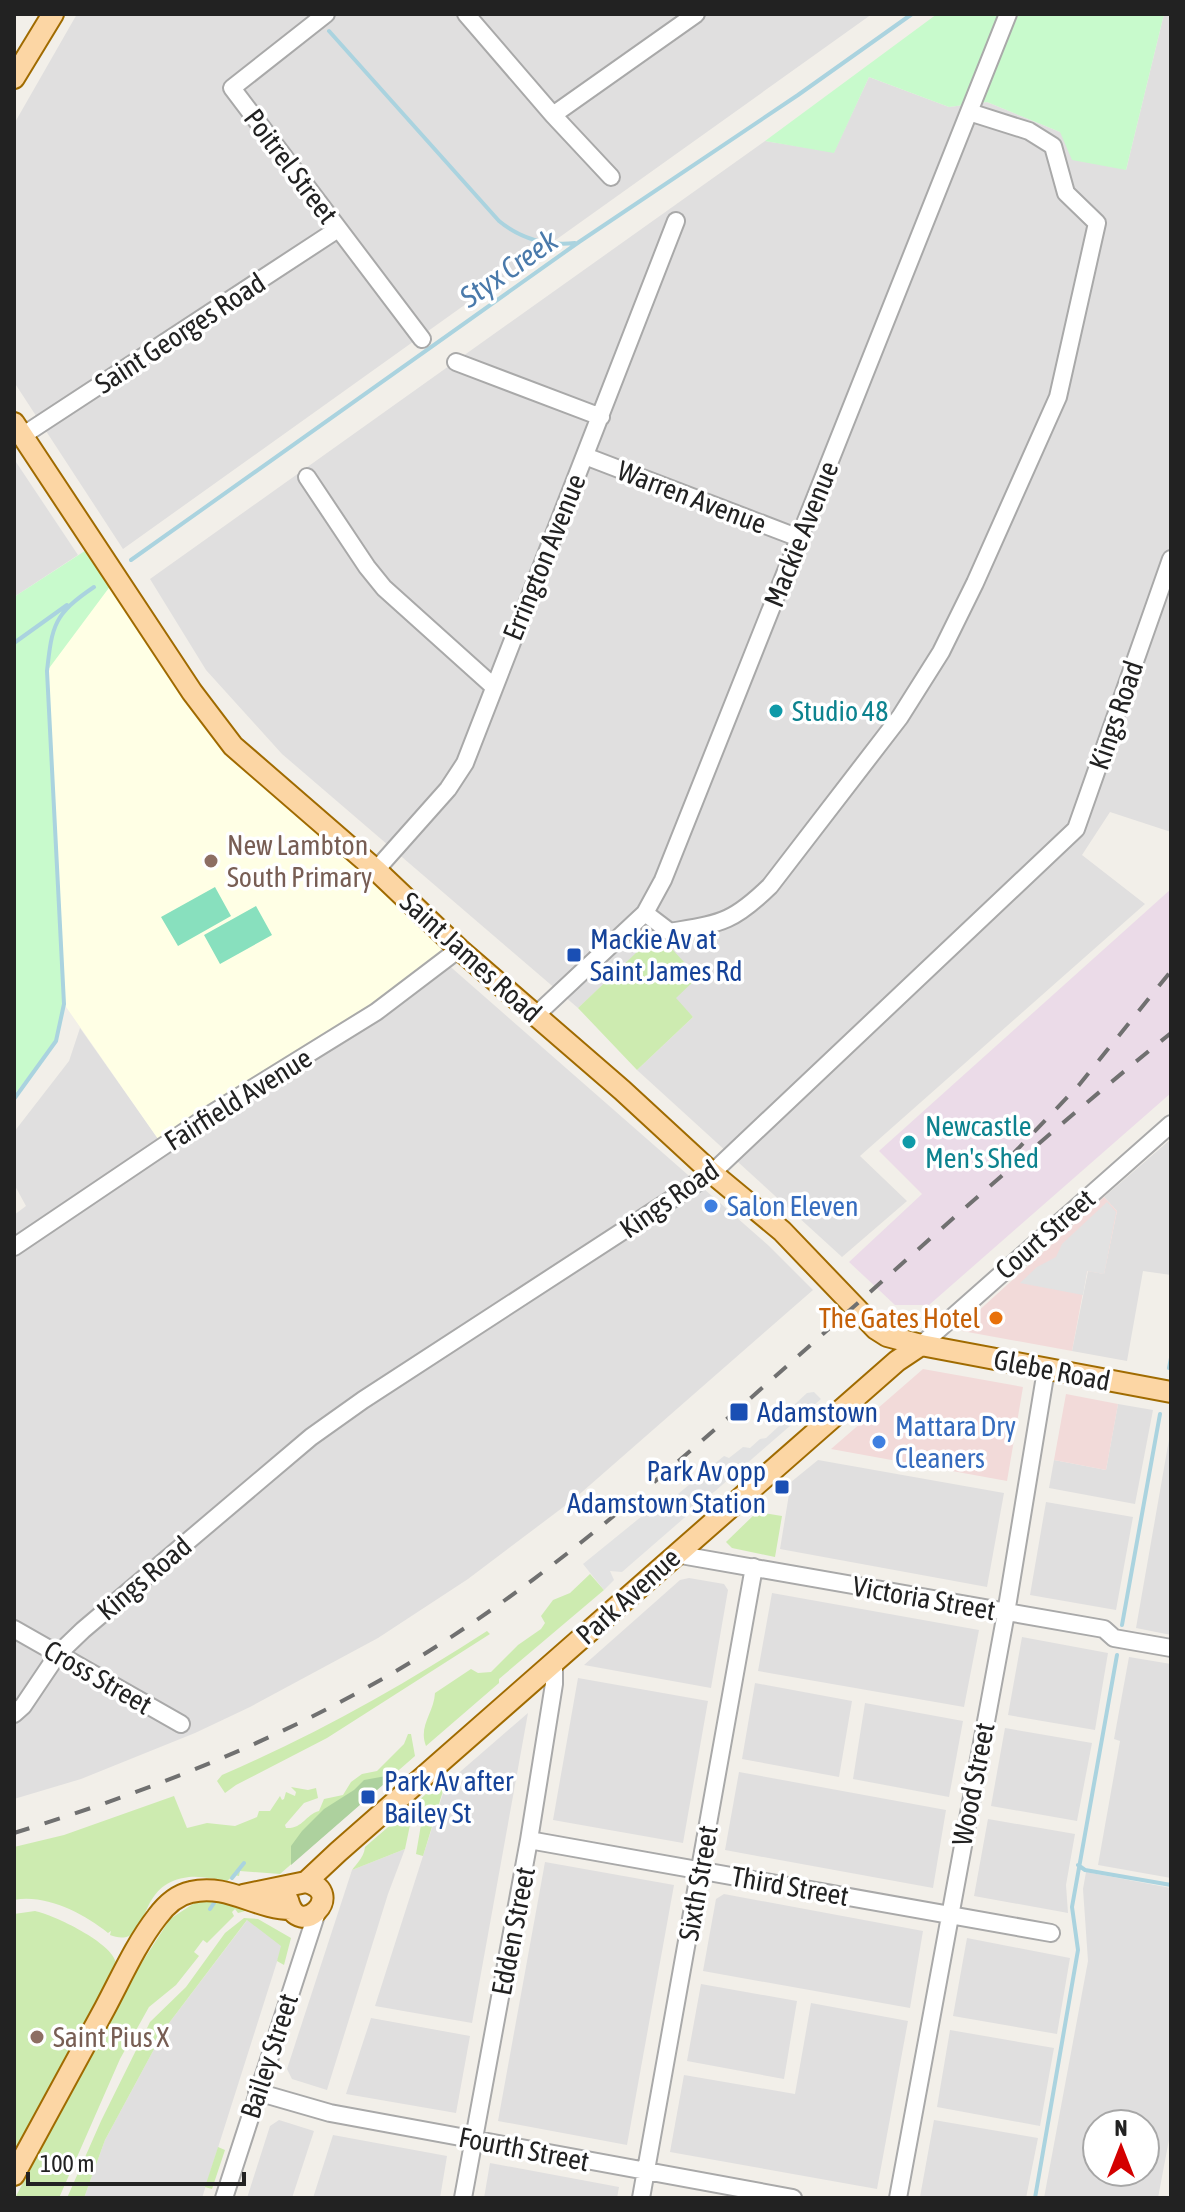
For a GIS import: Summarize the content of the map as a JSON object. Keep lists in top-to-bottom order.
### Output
{
  "streets": {
    "main road": ["Saint James Road", "Glebe Road", "Park Avenue"],
    "street": [
      "Poitrel Street",
      "Saint Georges Road",
      "Warren Avenue",
      "Mackie Avenue",
      "Errington Avenue",
      "Kings Road",
      "Fairfield Avenue",
      "Court Street",
      "Victoria Street",
      "Cross Street",
      "Wood Street",
      "Sixth Street",
      "Third Street",
      "Edden Street",
      "Bailey Street",
      "Fourth Street"
    ]
  },
  "crossings": [
    ["Poitrel Street", "Saint Georges Road"],
    ["Saint Georges Road", "Saint James Road"],
    ["Warren Avenue", "Mackie Avenue"],
    ["Warren Avenue", "Errington Avenue"],
    ["Mackie Avenue", "Saint James Road"],
    ["Errington Avenue", "Saint James Road"],
    ["Kings Road", "Saint James Road"],
    ["Kings Road", "Cross Street"],
    ["Saint James Road", "Fairfield Avenue"],
    ["Saint James Road", "Glebe Road"],
    ["Court Street", "Glebe Road"],
    ["Court Street", "Park Avenue"],
    ["Glebe Road", "Park Avenue"],
    ["Glebe Road", "Wood Street"],
    ["Park Avenue", "Victoria Street"],
    ["Park Avenue", "Edden Street"],
    ["Park Avenue", "Bailey Street"],
    ["Victoria Street", "Wood Street"],
    ["Victoria Street", "Sixth Street"],
    ["Wood Street", "Third Street"],
    ["Sixth Street", "Third Street"],
    ["Sixth Street", "Fourth Street"],
    ["Third Street", "Edden Street"],
    ["Edden Street", "Fourth Street"],
    ["Bailey Street", "Fourth Street"]
  ],
  "water": ["Styx Creek"],
  "places": {
    "other": [
      "Studio 48",
      "New Lambton South Primary",
      "Newcastle Men's Shed",
      "Salon Eleven",
      "The Gates Hotel",
      "Mattara Dry Cleaners",
      "Saint Pius X"
    ],
    "transit": [
      "Mackie Av at Saint James Rd",
      "Adamstown",
      "Park Av opp Adamstown Station",
      "Park Av after Bailey St"
    ]
  },
  "scale_bar": "100 m",
  "north": "top"
}
